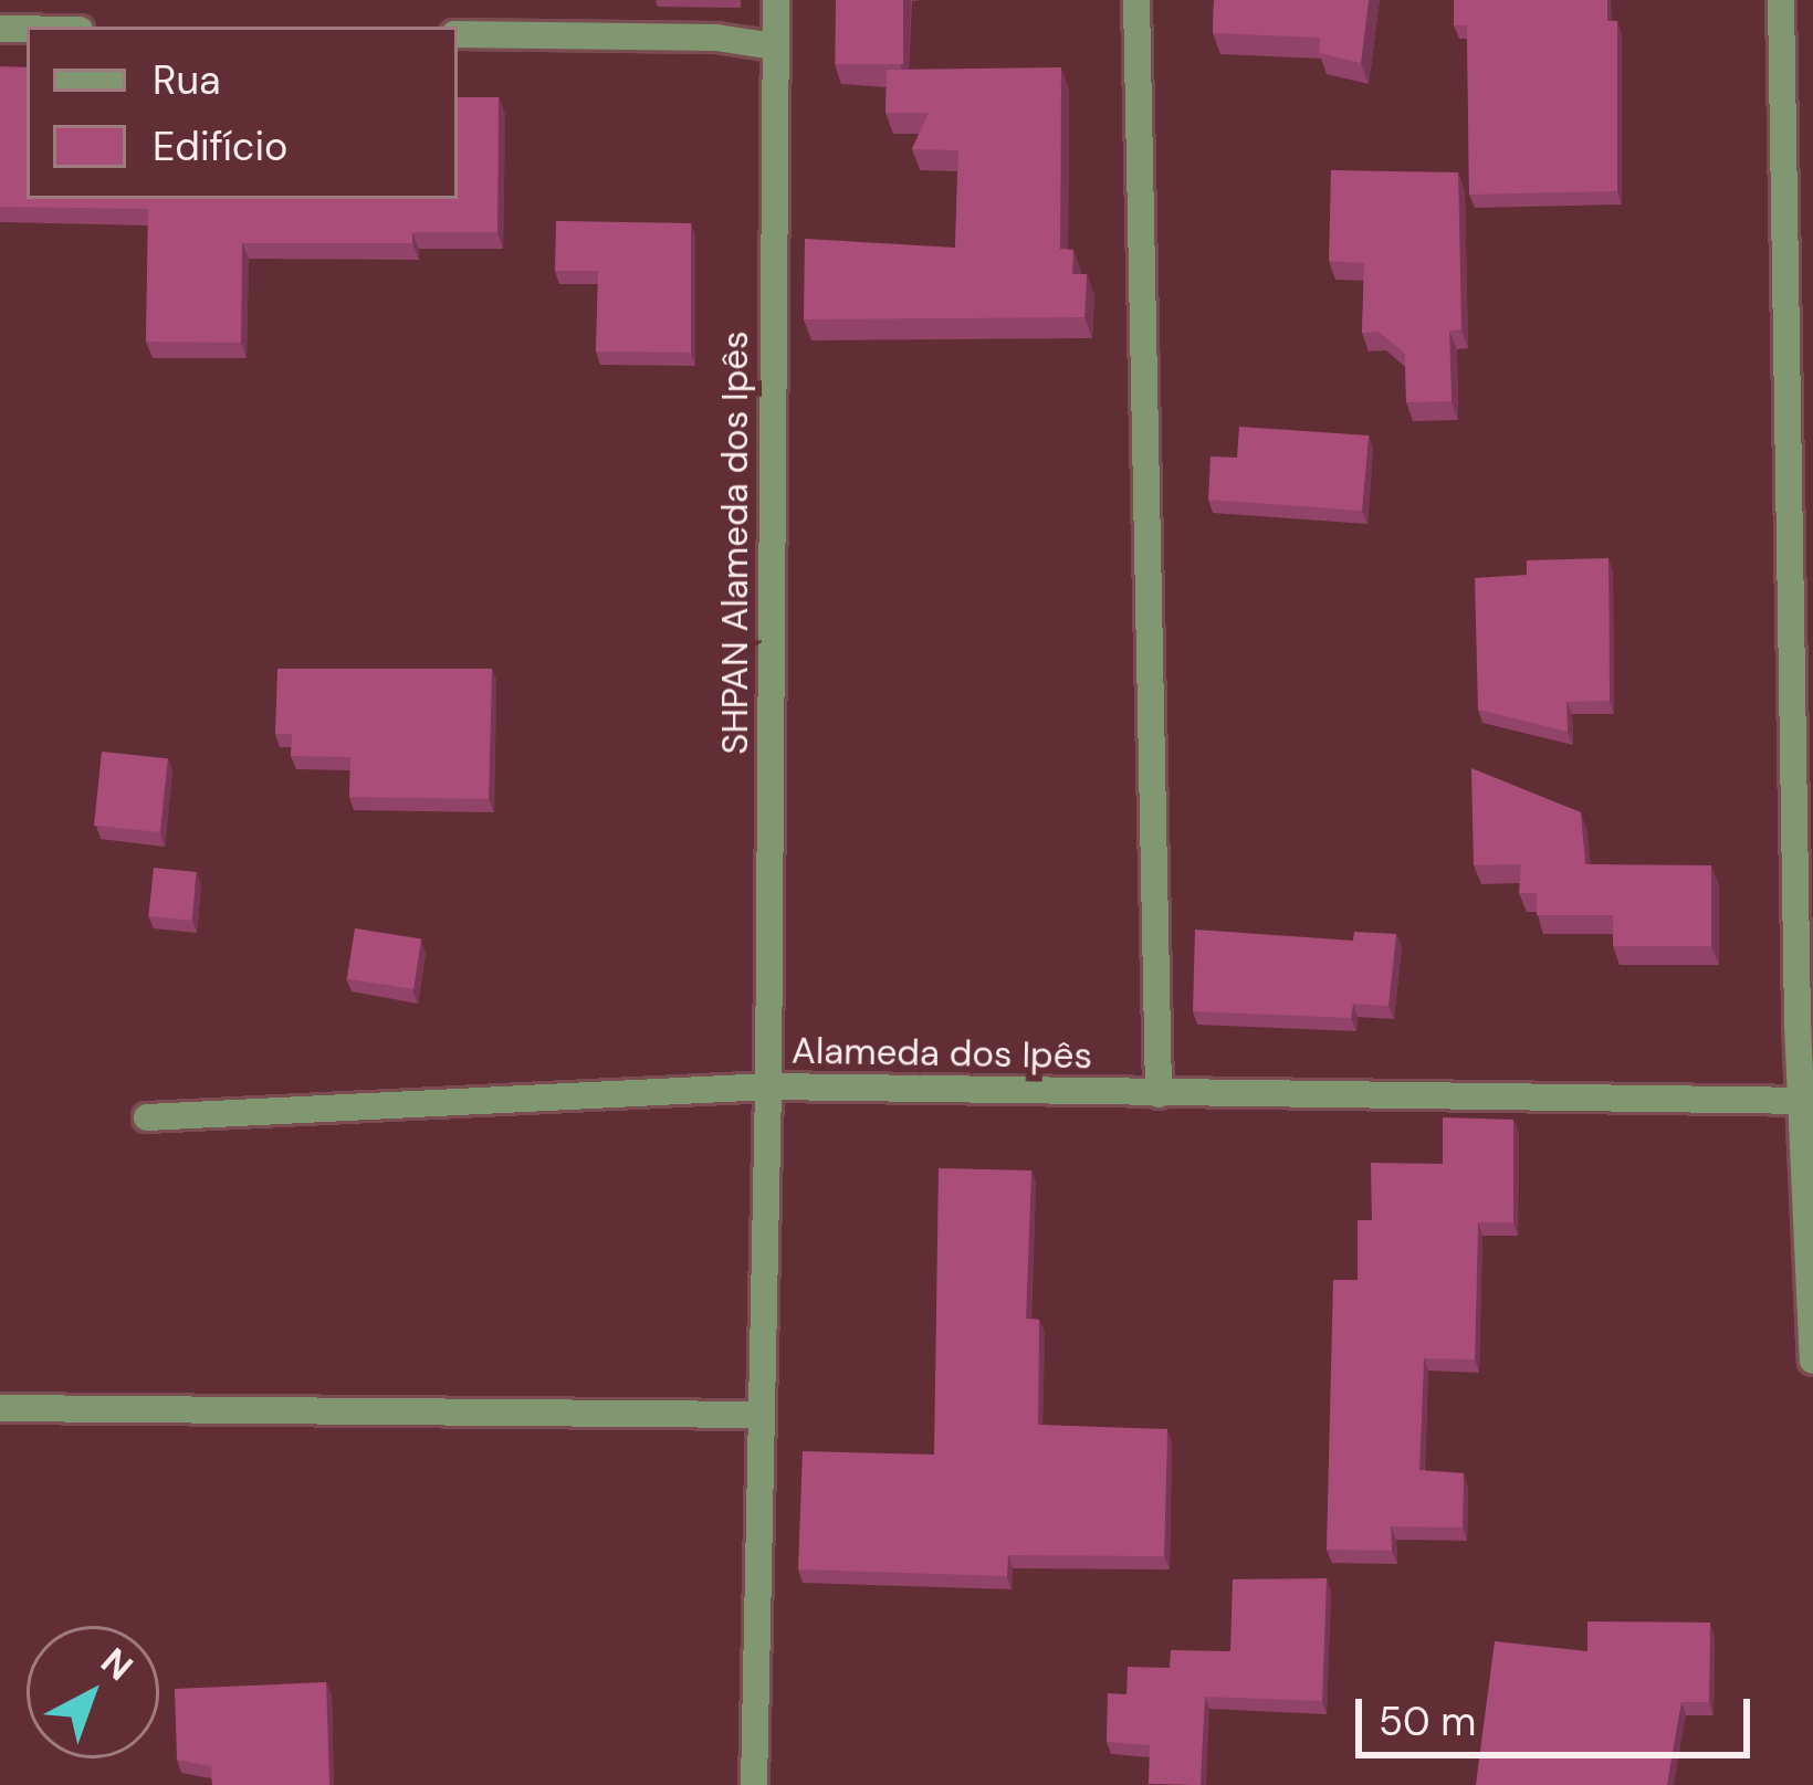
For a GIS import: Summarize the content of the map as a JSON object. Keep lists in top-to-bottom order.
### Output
{
  "streets": {
    "street": ["SHPAN Alameda dos Ipês", "Alameda dos Ipês"]
  },
  "crossings": [
    ["SHPAN Alameda dos Ipês", "Alameda dos Ipês"]
  ],
  "legend": ["Rua", "Edifício"],
  "scale_bar": "50 m",
  "north": "top right"
}
